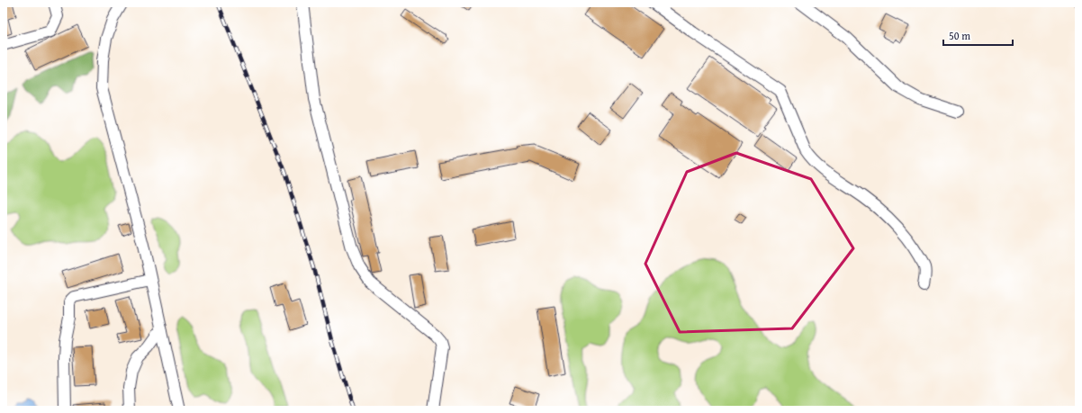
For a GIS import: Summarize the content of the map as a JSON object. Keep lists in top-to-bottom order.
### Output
{
  "scale_bar": "50 m"
}
